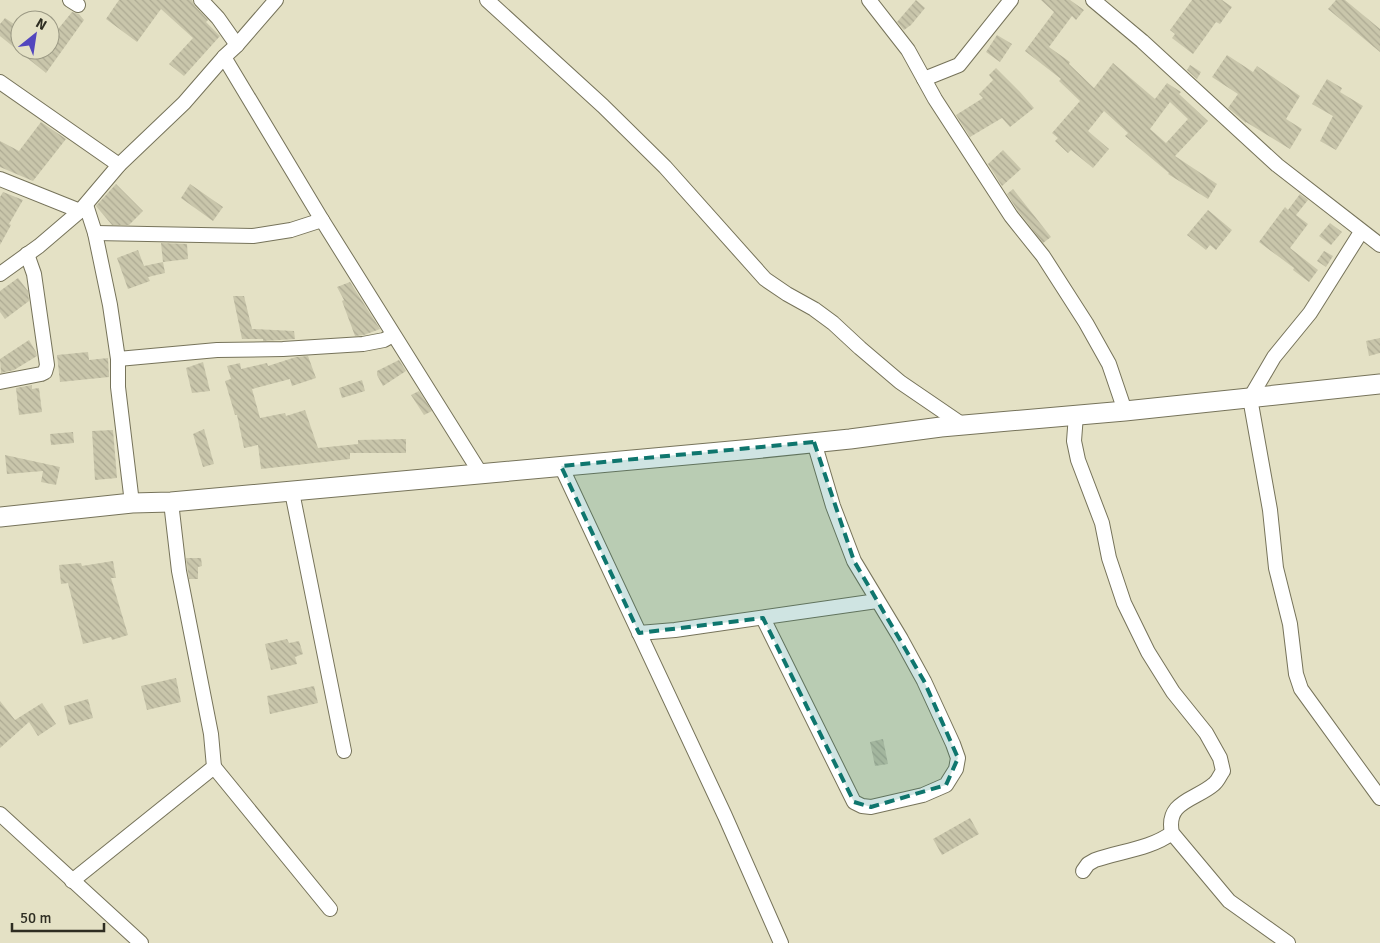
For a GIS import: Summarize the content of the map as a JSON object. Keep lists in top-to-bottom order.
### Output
{
  "scale_bar": "50 m",
  "north": "top right"
}
